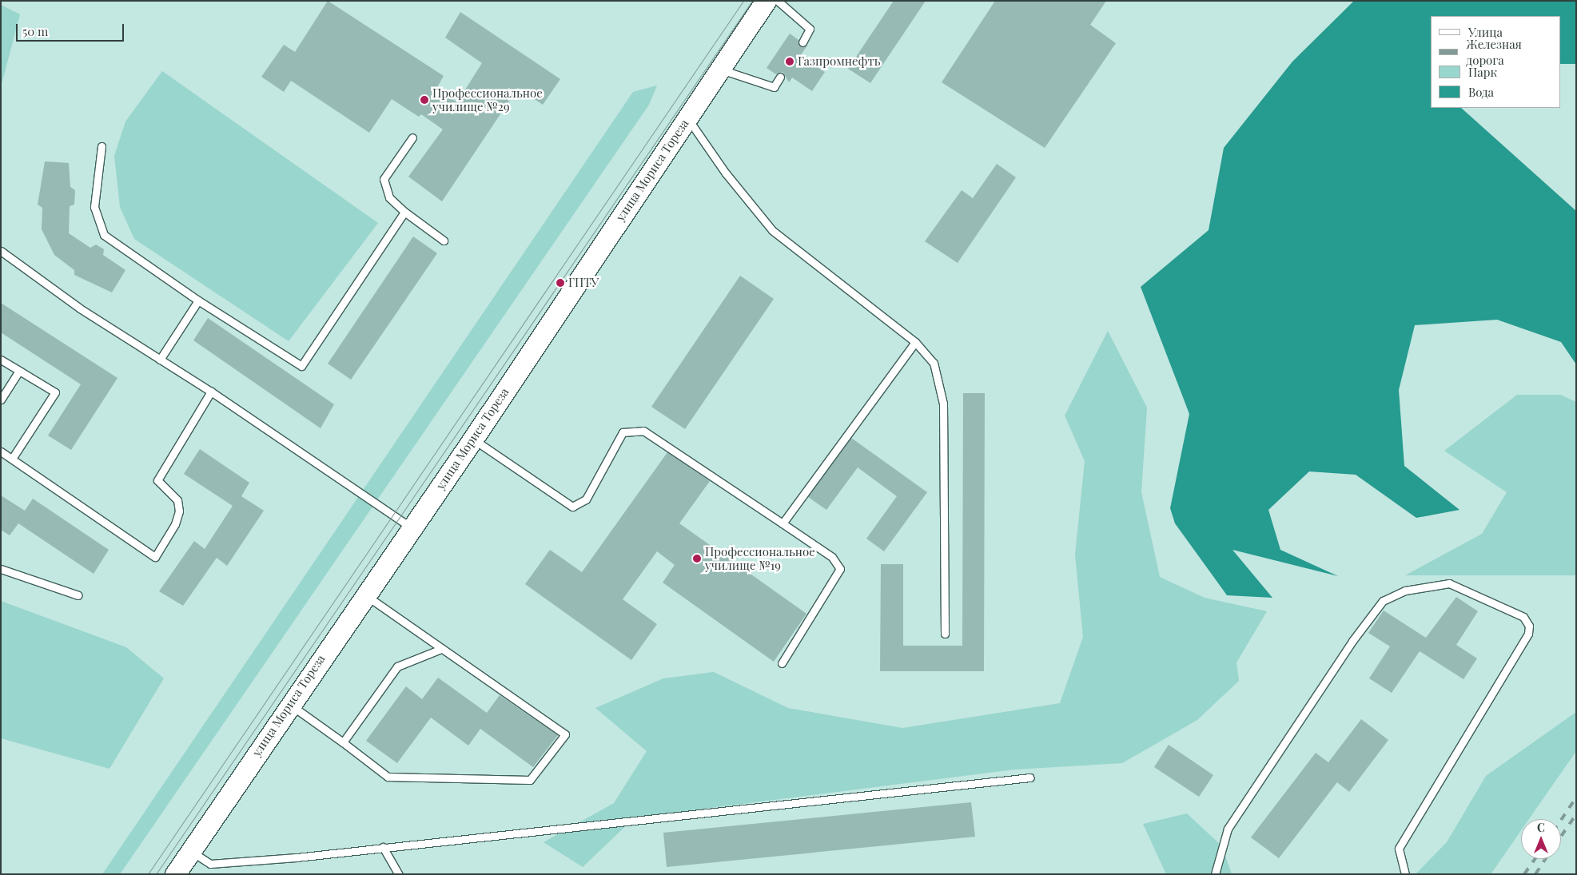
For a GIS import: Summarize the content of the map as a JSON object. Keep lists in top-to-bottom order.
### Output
{
  "streets": {
    "street": ["улица Мориса Тореза"]
  },
  "places": [
    "Газпромнефть",
    "Профессиональное училище №29",
    "ГПТУ",
    "Профессиональное училище №19"
  ],
  "legend": [
    "Улица",
    "Железная дорога",
    "Парк",
    "Вода"
  ],
  "scale_bar": "50 m",
  "north": "top"
}
